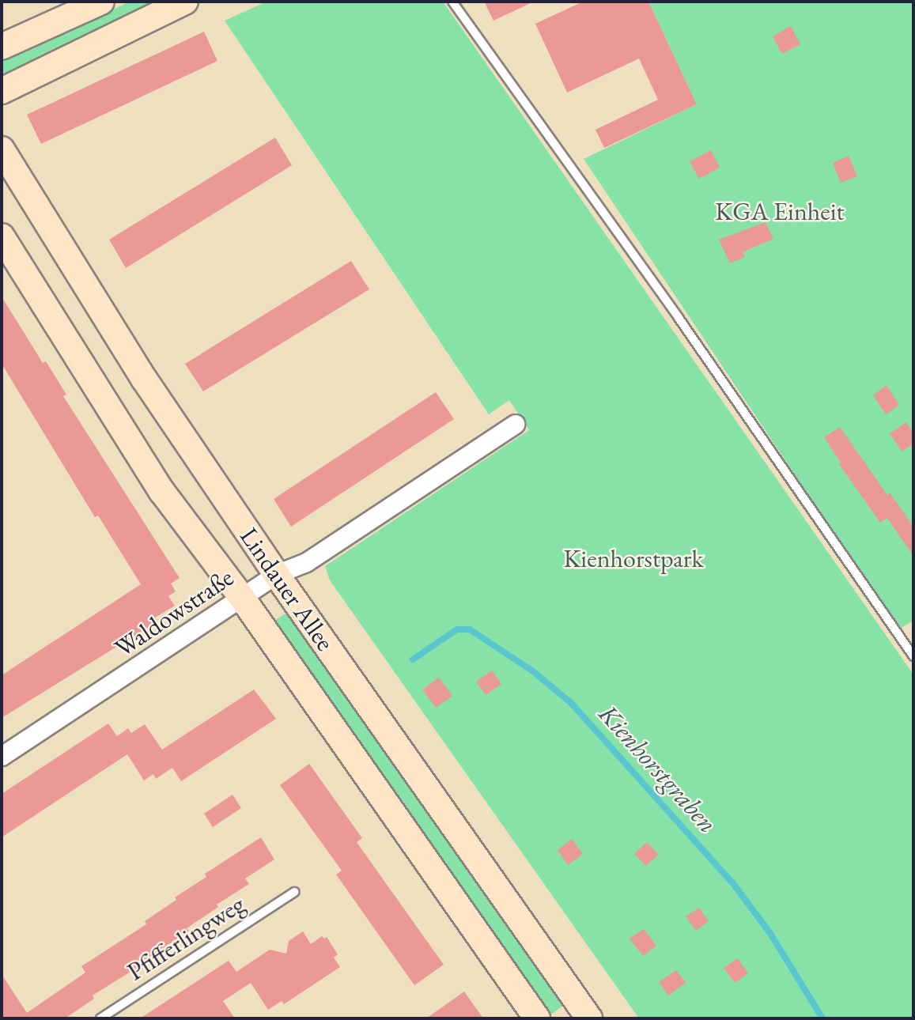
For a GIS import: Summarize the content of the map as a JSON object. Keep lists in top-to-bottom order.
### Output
{
  "streets": {
    "main road": ["Lindauer Allee"],
    "street": ["Waldowstraße"],
    "lane": ["Pfifferlingweg"]
  },
  "crossings": [
    ["Lindauer Allee", "Waldowstraße"]
  ],
  "water": ["Kienhorstgraben"],
  "parks": ["KGA Einheit", "Kienhorstpark"]
}
